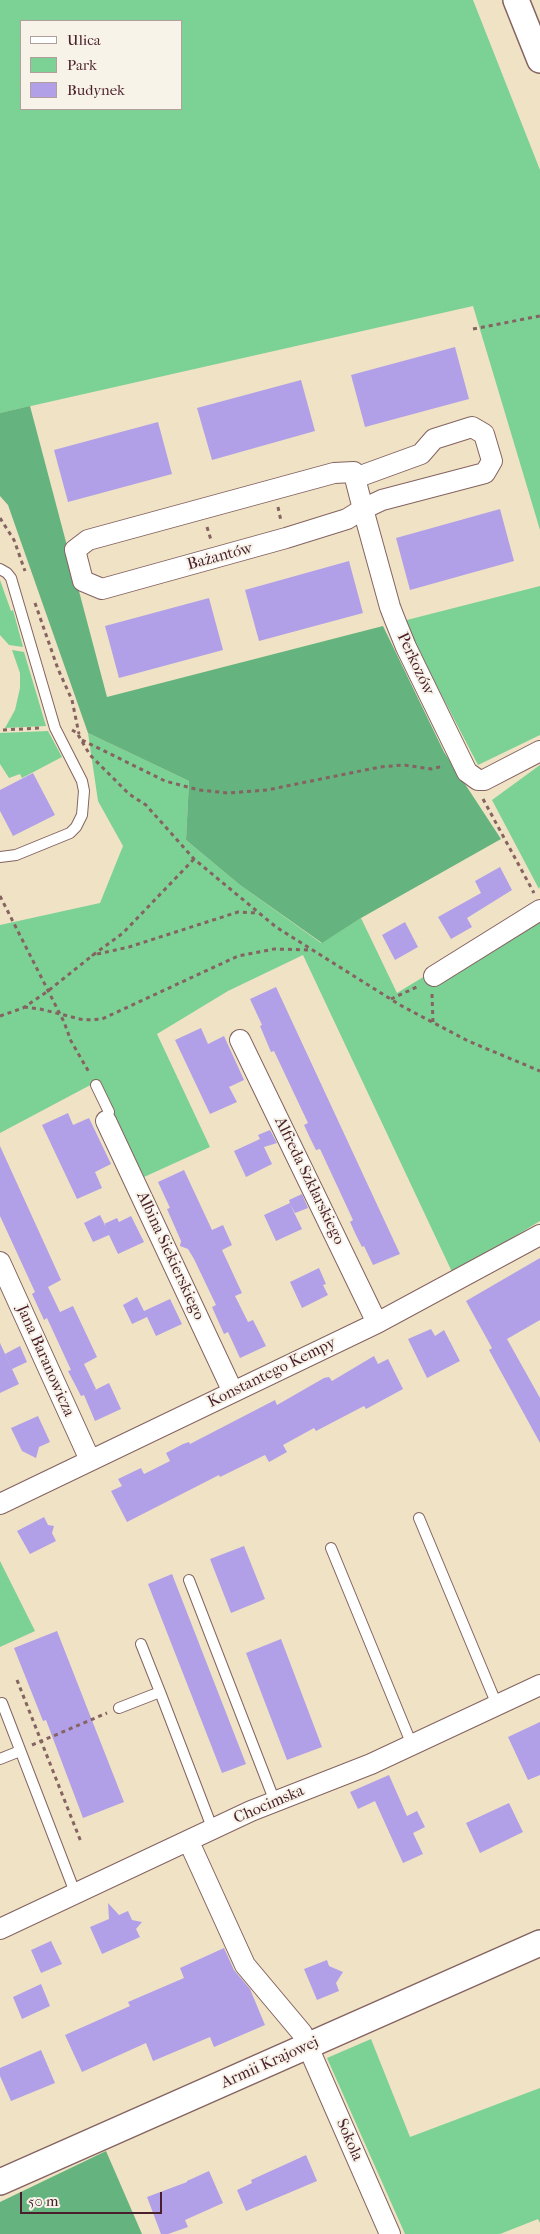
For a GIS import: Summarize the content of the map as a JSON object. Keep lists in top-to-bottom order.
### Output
{
  "streets": {
    "street": [
      "Bażantów",
      "Perkozów",
      "Alfreda Szklarskiego",
      "Albina Siekierskiego",
      "Jana Baranowicza",
      "Konstantego Kempy",
      "Chocimska",
      "Armii Krajowej",
      "Sokola"
    ]
  },
  "crossings": [
    ["Bażantów", "Perkozów"],
    ["Alfreda Szklarskiego", "Konstantego Kempy"],
    ["Albina Siekierskiego", "Konstantego Kempy"],
    ["Jana Baranowicza", "Konstantego Kempy"],
    ["Chocimska", "Sokola"],
    ["Armii Krajowej", "Sokola"]
  ],
  "legend": ["Ulica", "Park", "Budynek"],
  "scale_bar": "50 m"
}
